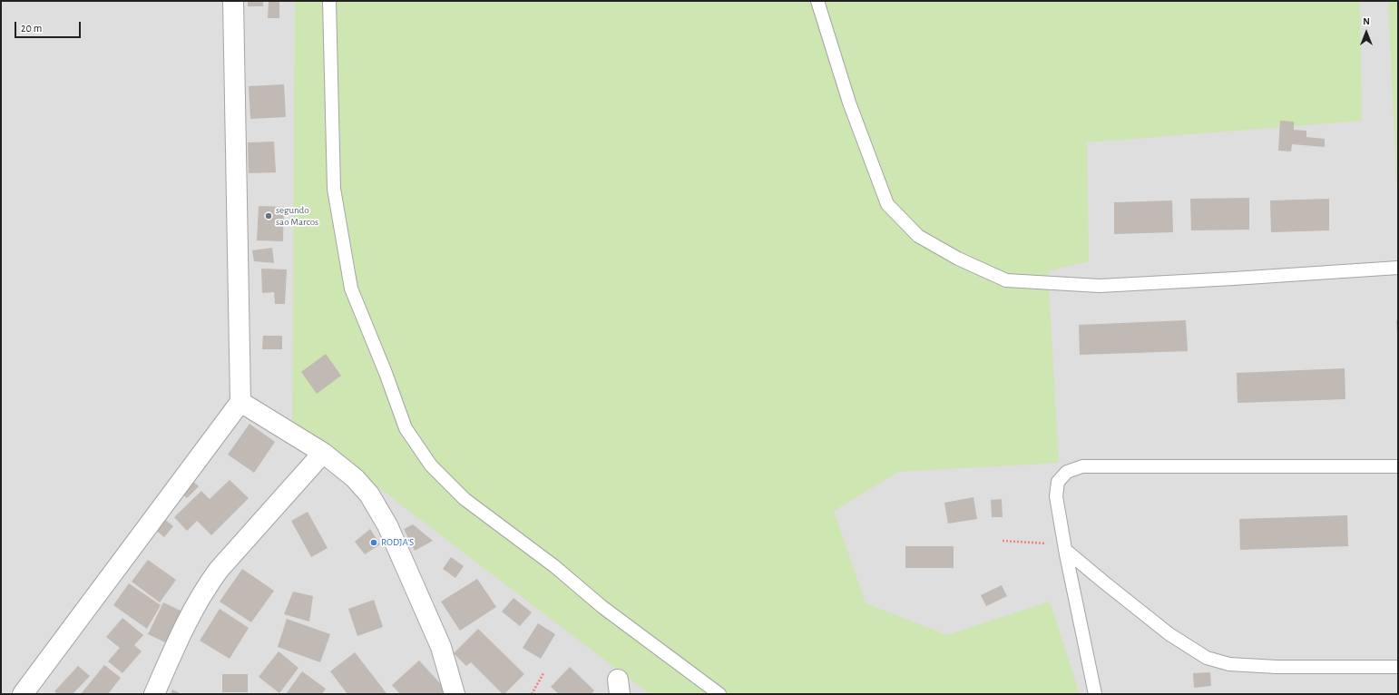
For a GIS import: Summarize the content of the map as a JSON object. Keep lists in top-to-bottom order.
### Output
{
  "places": ["segundo sao Marcos", "RODJA'S"],
  "scale_bar": "20 m",
  "north": "top"
}
